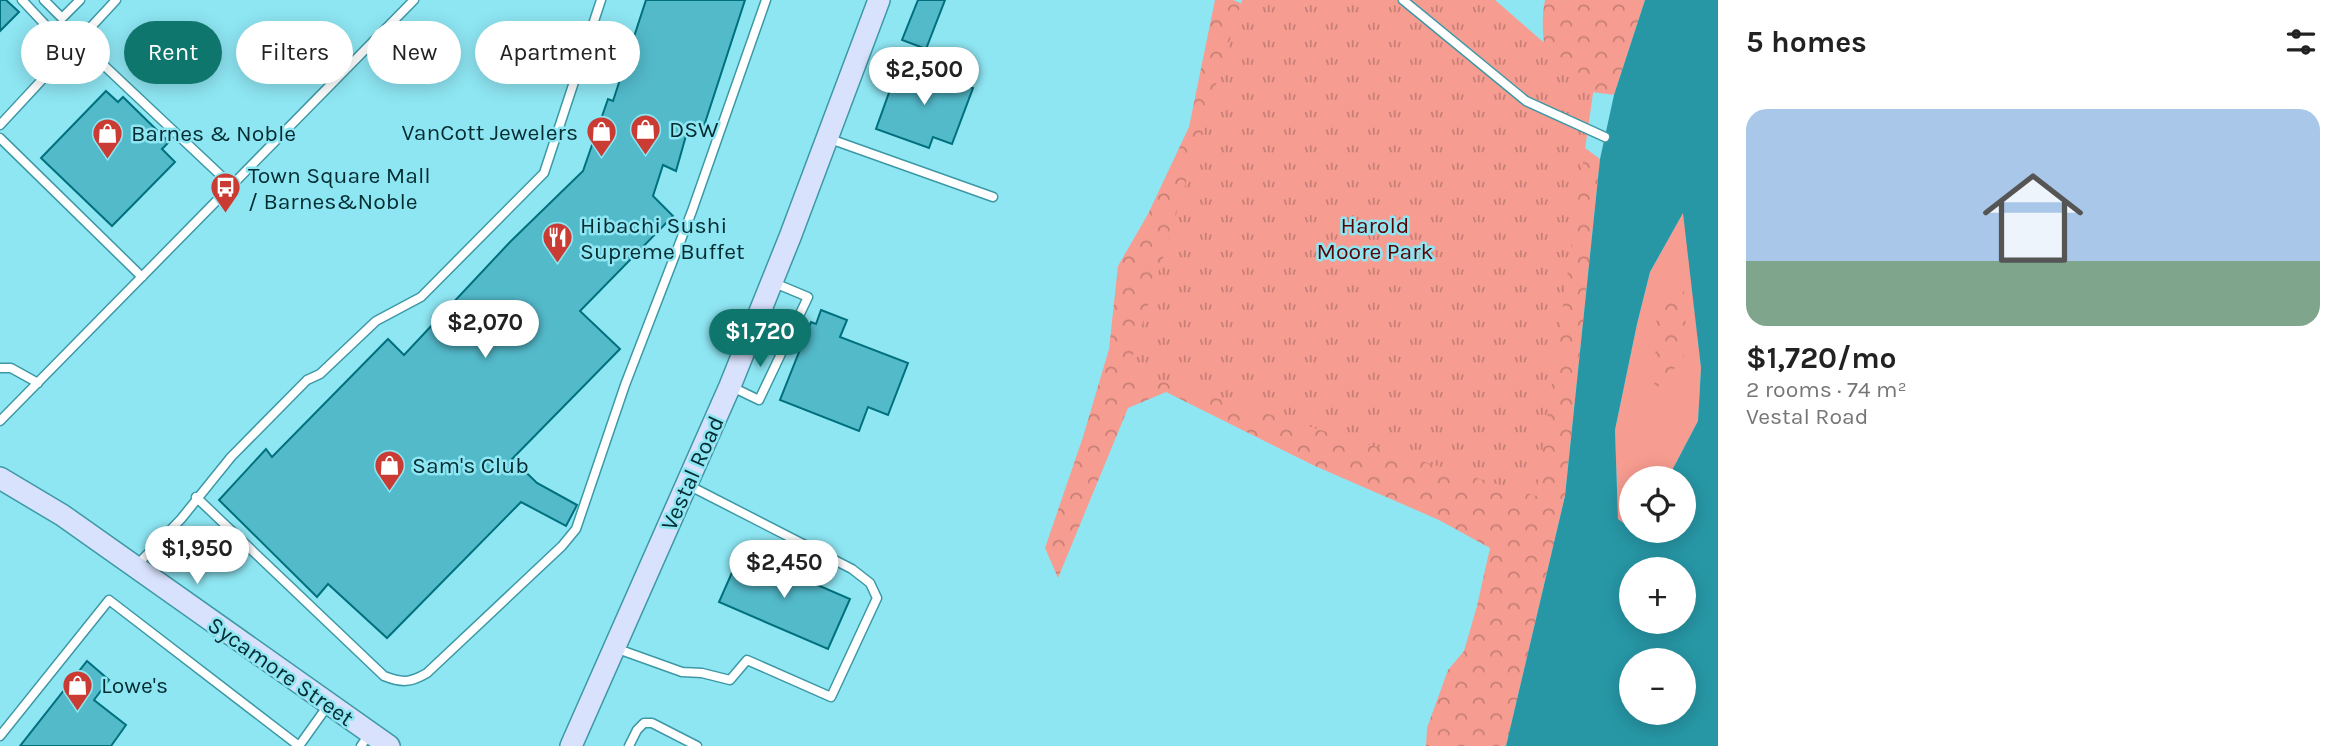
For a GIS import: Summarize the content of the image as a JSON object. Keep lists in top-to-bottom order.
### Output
{
  "streets": {
    "street": ["Vestal Road", "Sycamore Street"]
  },
  "parks": ["Harold Moore Park"],
  "places": {
    "shop": [
      "DSW",
      "VanCott Jewelers",
      "Barnes & Noble",
      "Sam's Club",
      "Lowe's"
    ],
    "bus stop": ["Town Square Mall / Barnes&Noble"],
    "restaurant": ["Hibachi Sushi Supreme Buffet"]
  },
  "page": {
    "heading": "5 homes",
    "chip": [
      "Buy",
      "Rent",
      "Filters",
      "New",
      "Apartment"
    ],
    "price": [
      "$2,500",
      "$2,070",
      "$1,720",
      "$1,950",
      "$2,450"
    ],
    "list": [
      {
        "name": "$1,720/mo",
        "note": "2 rooms · 74 m² · Vestal Road"
      }
    ],
    "map_buttons": ["+", "−"]
  }
}
